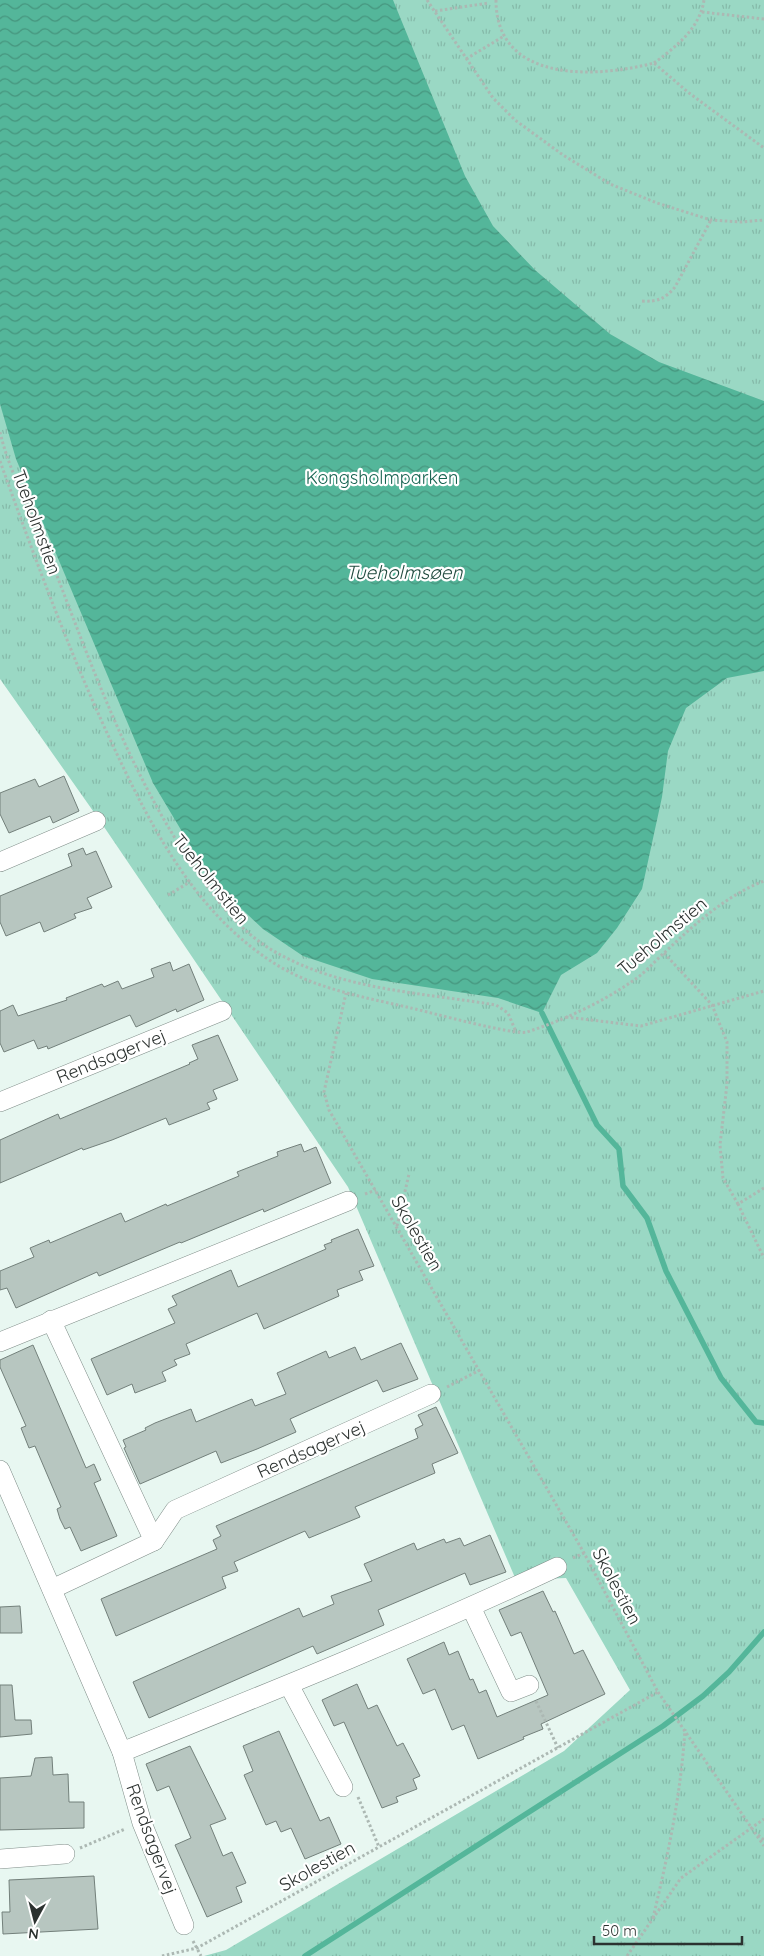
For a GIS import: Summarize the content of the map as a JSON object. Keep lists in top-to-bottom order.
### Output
{
  "streets": {
    "street": ["Rendsagervej"],
    "path": ["Tueholmstien", "Skolestien"]
  },
  "crossings": [
    ["Tueholmstien", "Skolestien"]
  ],
  "water": ["Tueholmsøen"],
  "parks": ["Kongsholmparken"],
  "scale_bar": "50 m",
  "north": "bottom"
}
